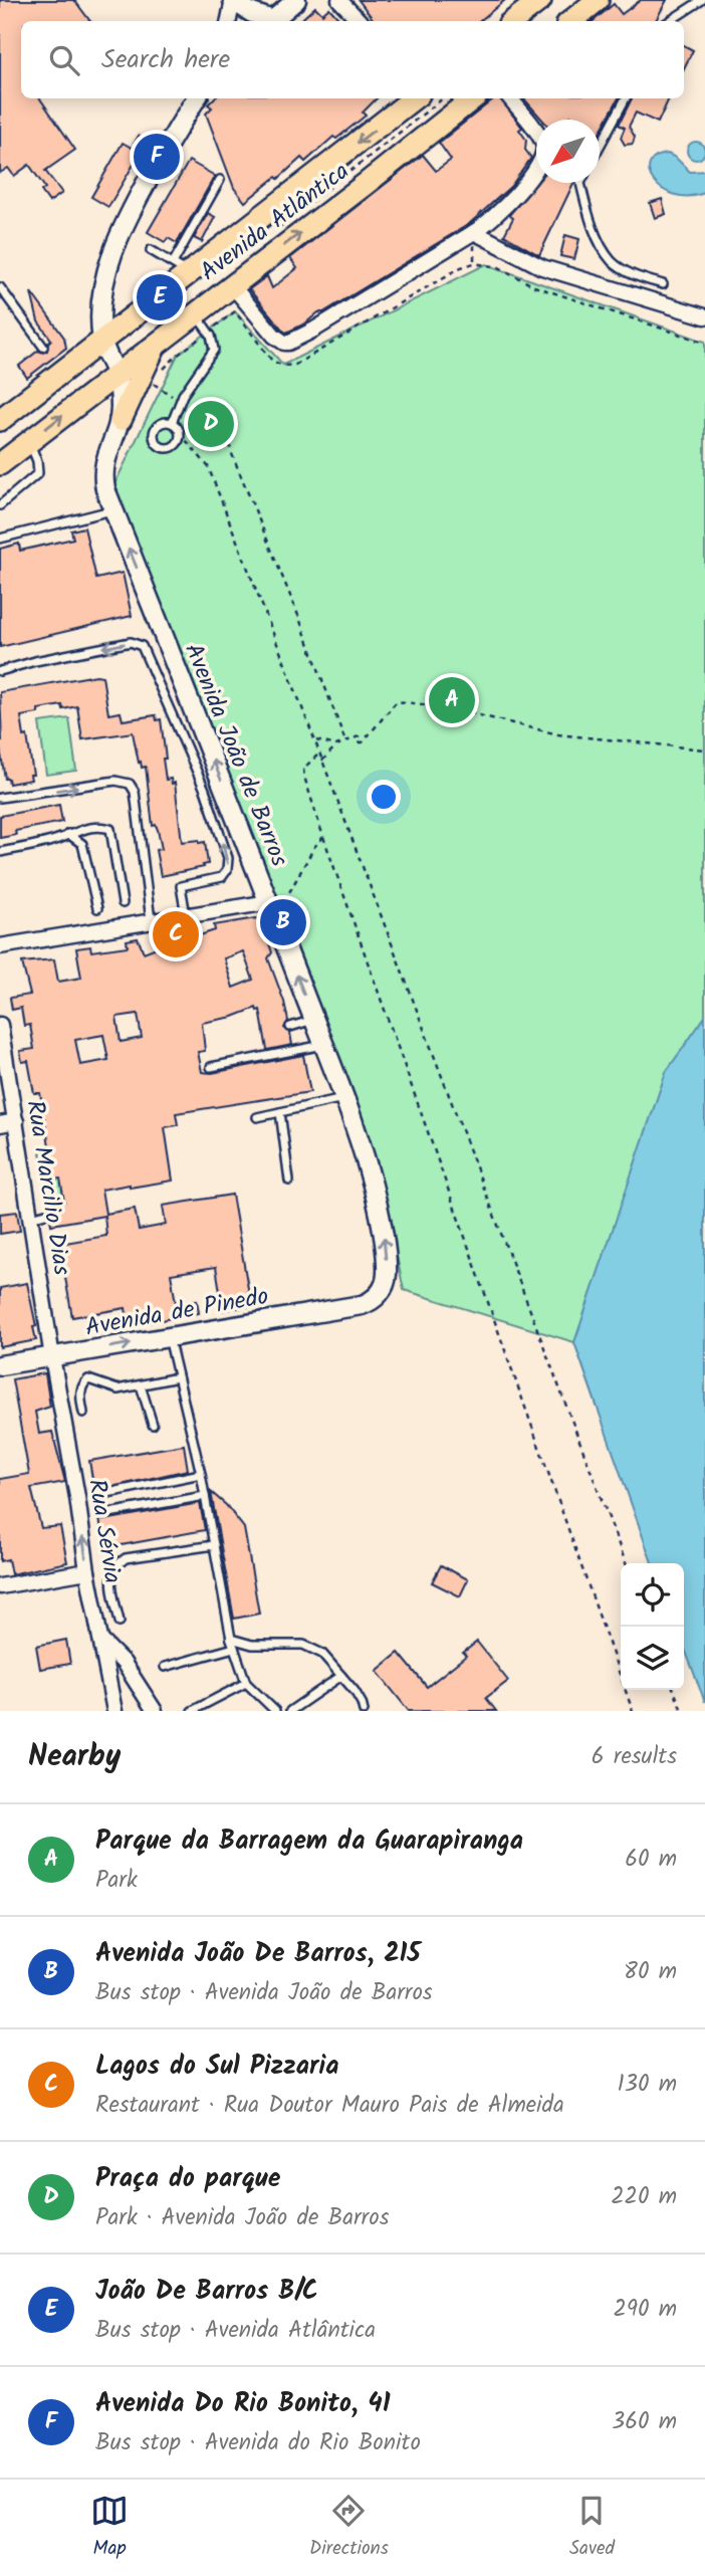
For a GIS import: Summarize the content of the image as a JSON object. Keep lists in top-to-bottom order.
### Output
{
  "streets": {
    "main road": ["Avenida Atlântica"],
    "street": [
      "Avenida João de Barros",
      "Rua Marcilio Dias",
      "Avenida de Pinedo",
      "Rua Sérvia"
    ]
  },
  "crossings": [
    ["Avenida Atlântica", "Avenida João de Barros"],
    ["Avenida João de Barros", "Avenida de Pinedo"],
    ["Rua Marcilio Dias", "Avenida de Pinedo"],
    ["Rua Marcilio Dias", "Rua Sérvia"],
    ["Avenida de Pinedo", "Rua Sérvia"]
  ],
  "one_way": ["Avenida João de Barros", "Rua Sérvia"],
  "north": "bottom left",
  "page": {
    "search": "Search here",
    "pins": [
      "F",
      "E",
      "D",
      "A",
      "B",
      "C"
    ],
    "heading": ["Nearby", "6 results"],
    "list": [
      {
        "mark": "A",
        "name": "Parque da Barragem da Guarapiranga",
        "note": "Park",
        "value": "60 m"
      },
      {
        "mark": "B",
        "name": "Avenida João De Barros, 215",
        "note": "Bus stop · Avenida João de Barros",
        "value": "80 m"
      },
      {
        "mark": "C",
        "name": "Lagos do Sul Pizzaria",
        "note": "Restaurant · Rua Doutor Mauro Pais de Almeida",
        "value": "130 m"
      },
      {
        "mark": "D",
        "name": "Praça do parque",
        "note": "Park · Avenida João de Barros",
        "value": "220 m"
      },
      {
        "mark": "E",
        "name": "João De Barros B/C",
        "note": "Bus stop · Avenida Atlântica",
        "value": "290 m"
      },
      {
        "mark": "F",
        "name": "Avenida Do Rio Bonito, 41",
        "note": "Bus stop · Avenida do Rio Bonito",
        "value": "360 m"
      }
    ],
    "nav": ["Map", "Directions", "Saved"]
  }
}
